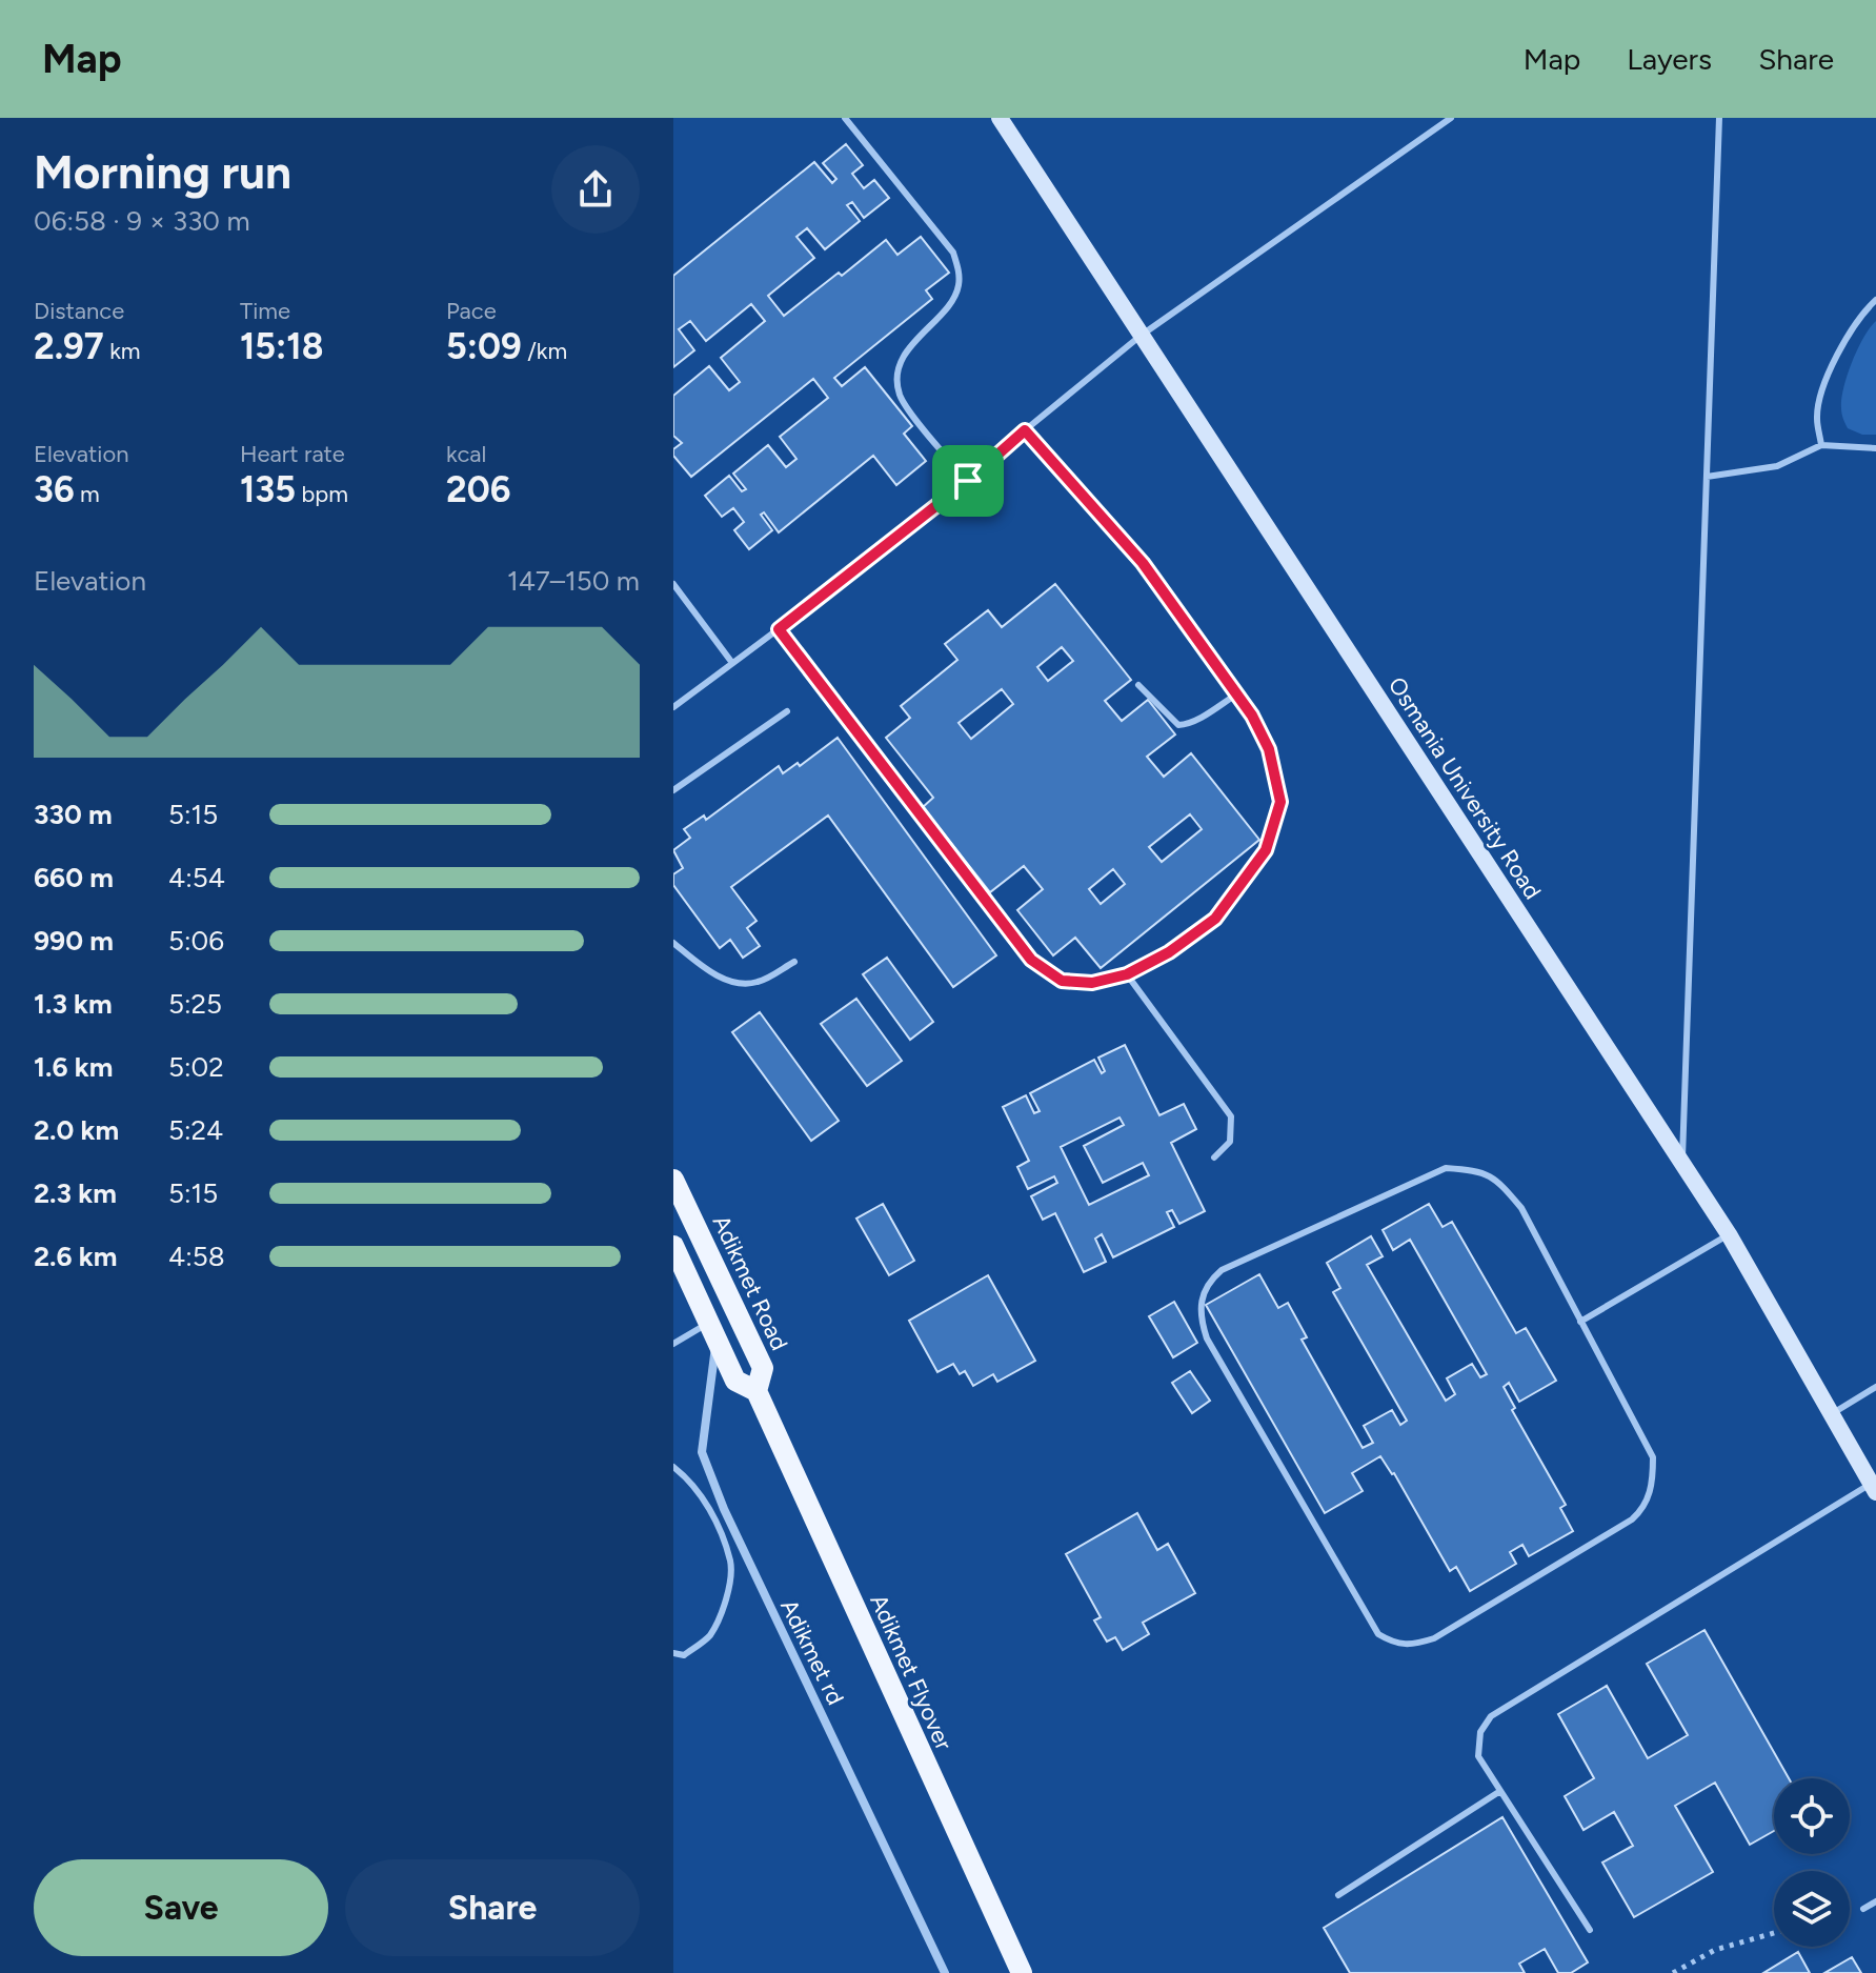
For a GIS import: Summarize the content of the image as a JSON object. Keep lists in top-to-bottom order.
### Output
{
  "streets": {
    "main road": ["Osmania University Road", "Adikmet Road", "Adikmet Flyover"],
    "street": ["Adikmet rd"]
  },
  "crossings": [
    ["Adikmet Road", "Adikmet Flyover"]
  ],
  "page": {
    "header": "Map",
    "nav": ["Map", "Layers", "Share"],
    "heading": ["Morning run", "06:58 · 9 × 330 m"],
    "stats": [
      ["Distance", "2.97 km"],
      ["Time", "15:18"],
      ["Pace", "5:09 /km"],
      ["Elevation", "36 m"],
      ["Heart rate", "135 bpm"],
      ["kcal", "206"]
    ],
    "chart": ["Elevation", "147–150 m"],
    "list": [
      {
        "name": "330 m",
        "note": "5:15"
      },
      {
        "name": "660 m",
        "note": "4:54"
      },
      {
        "name": "990 m",
        "note": "5:06"
      },
      {
        "name": "1.3 km",
        "note": "5:25"
      },
      {
        "name": "1.6 km",
        "note": "5:02"
      },
      {
        "name": "2.0 km",
        "note": "5:24"
      },
      {
        "name": "2.3 km",
        "note": "5:15"
      },
      {
        "name": "2.6 km",
        "note": "4:58"
      }
    ],
    "buttons": ["Save", "Share"]
  }
}
